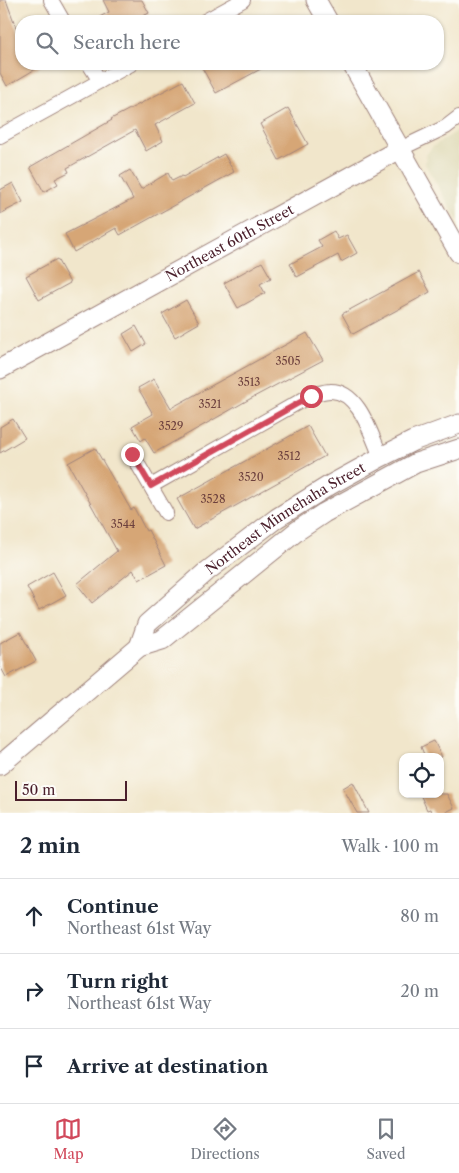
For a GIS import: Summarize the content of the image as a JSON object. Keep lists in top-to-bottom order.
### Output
{
  "streets": {
    "main road": ["Northeast 60th Street", "Northeast Minnehaha Street"]
  },
  "house_numbers": [
    "3505",
    "3513",
    "3521",
    "3529",
    "3512",
    "3520",
    "3528",
    "3544"
  ],
  "scale_bar": "50 m",
  "page": {
    "search": "Search here",
    "scale": "50 m",
    "heading": ["2 min", "Walk · 100 m"],
    "list": [
      ["Continue", "Northeast 61st Way", "80 m"],
      ["Turn right", "Northeast 61st Way", "20 m"],
      "Arrive at destination"
    ],
    "nav": ["Map", "Directions", "Saved"]
  }
}
